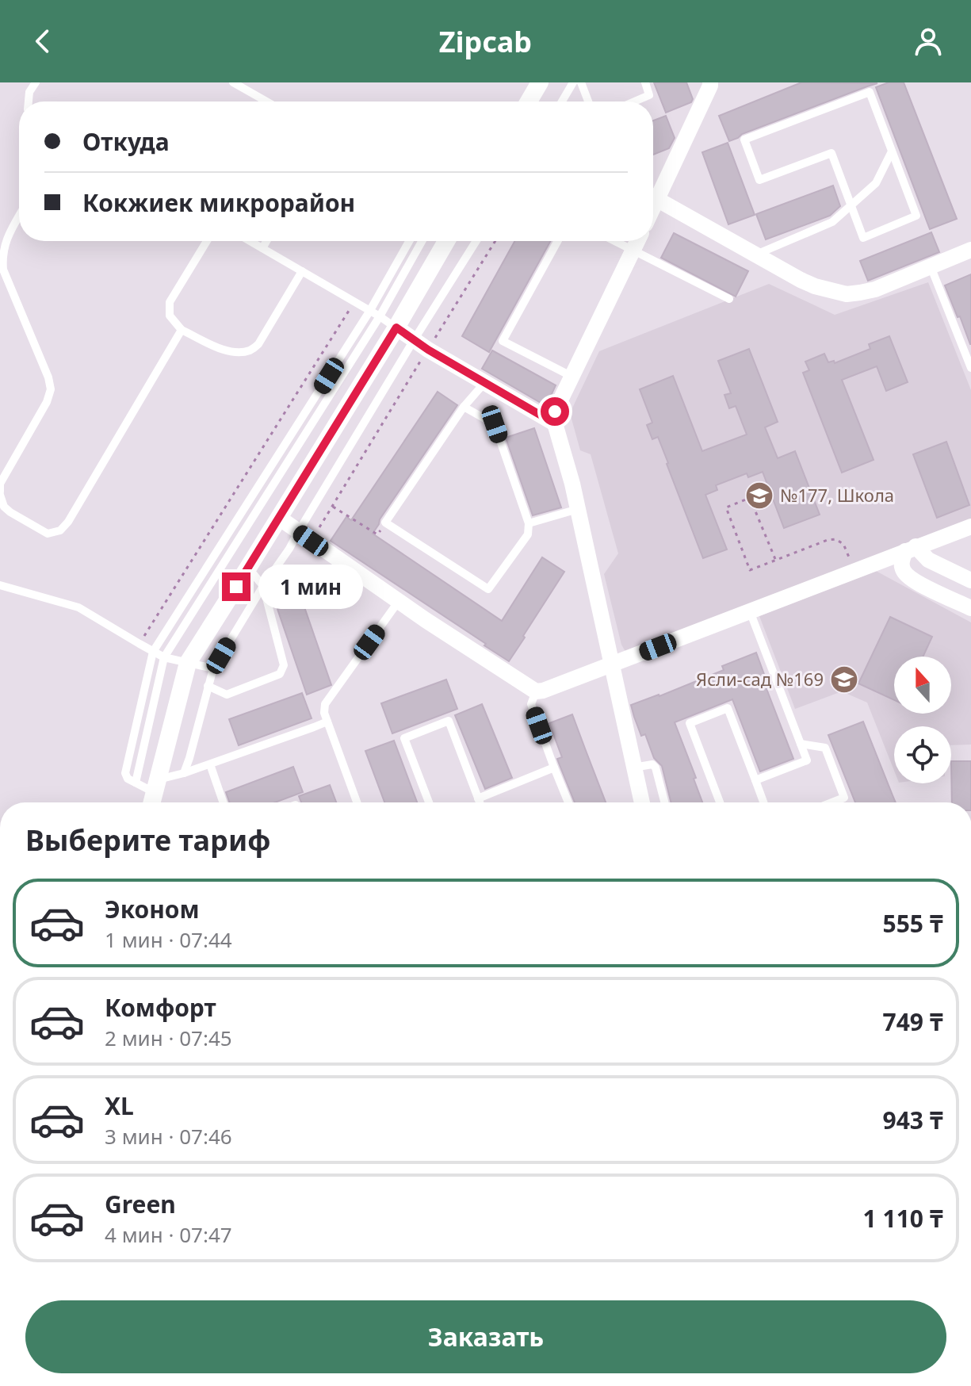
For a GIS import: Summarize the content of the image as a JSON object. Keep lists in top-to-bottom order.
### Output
{
  "places": {
    "school or university": ["№177, Школа", "Ясли-сад №169"]
  },
  "north": "top",
  "page": {
    "header": "Zipcab",
    "banner": ["Откуда", "Кокжиек микрорайон"],
    "bubble": "1 мин",
    "heading": "Выберите тариф",
    "list": [
      {
        "name": "Эконом",
        "note": "1 мин · 07:44",
        "value": "555 ₸"
      },
      {
        "name": "Комфорт",
        "note": "2 мин · 07:45",
        "value": "749 ₸"
      },
      {
        "name": "XL",
        "note": "3 мин · 07:46",
        "value": "943 ₸"
      },
      {
        "name": "Green",
        "note": "4 мин · 07:47",
        "value": "1 110 ₸"
      }
    ],
    "buttons": "Заказать"
  }
}
